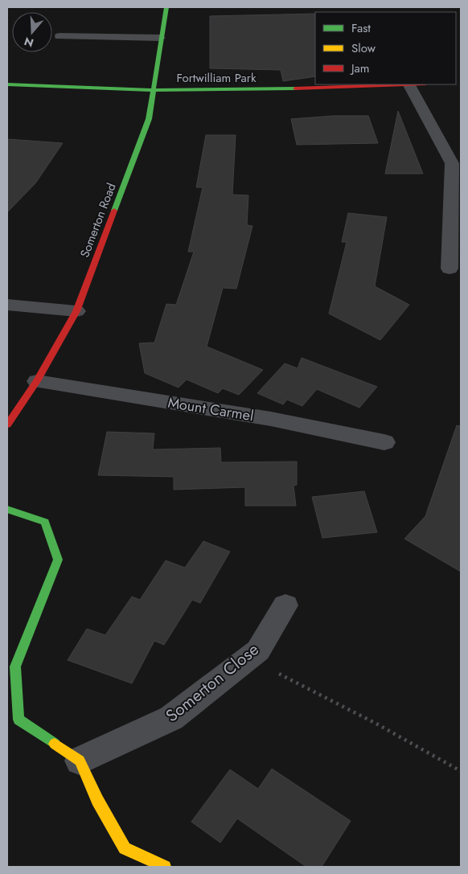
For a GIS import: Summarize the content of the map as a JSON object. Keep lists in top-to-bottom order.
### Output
{
  "streets": {
    "street": [
      "Fortwilliam Park",
      "Somerton Road",
      "Mount Carmel",
      "Somerton Close"
    ]
  },
  "crossings": [
    ["Fortwilliam Park", "Somerton Road"],
    ["Somerton Road", "Mount Carmel"]
  ],
  "legend": ["Fast", "Slow", "Jam"],
  "north": "bottom"
}
